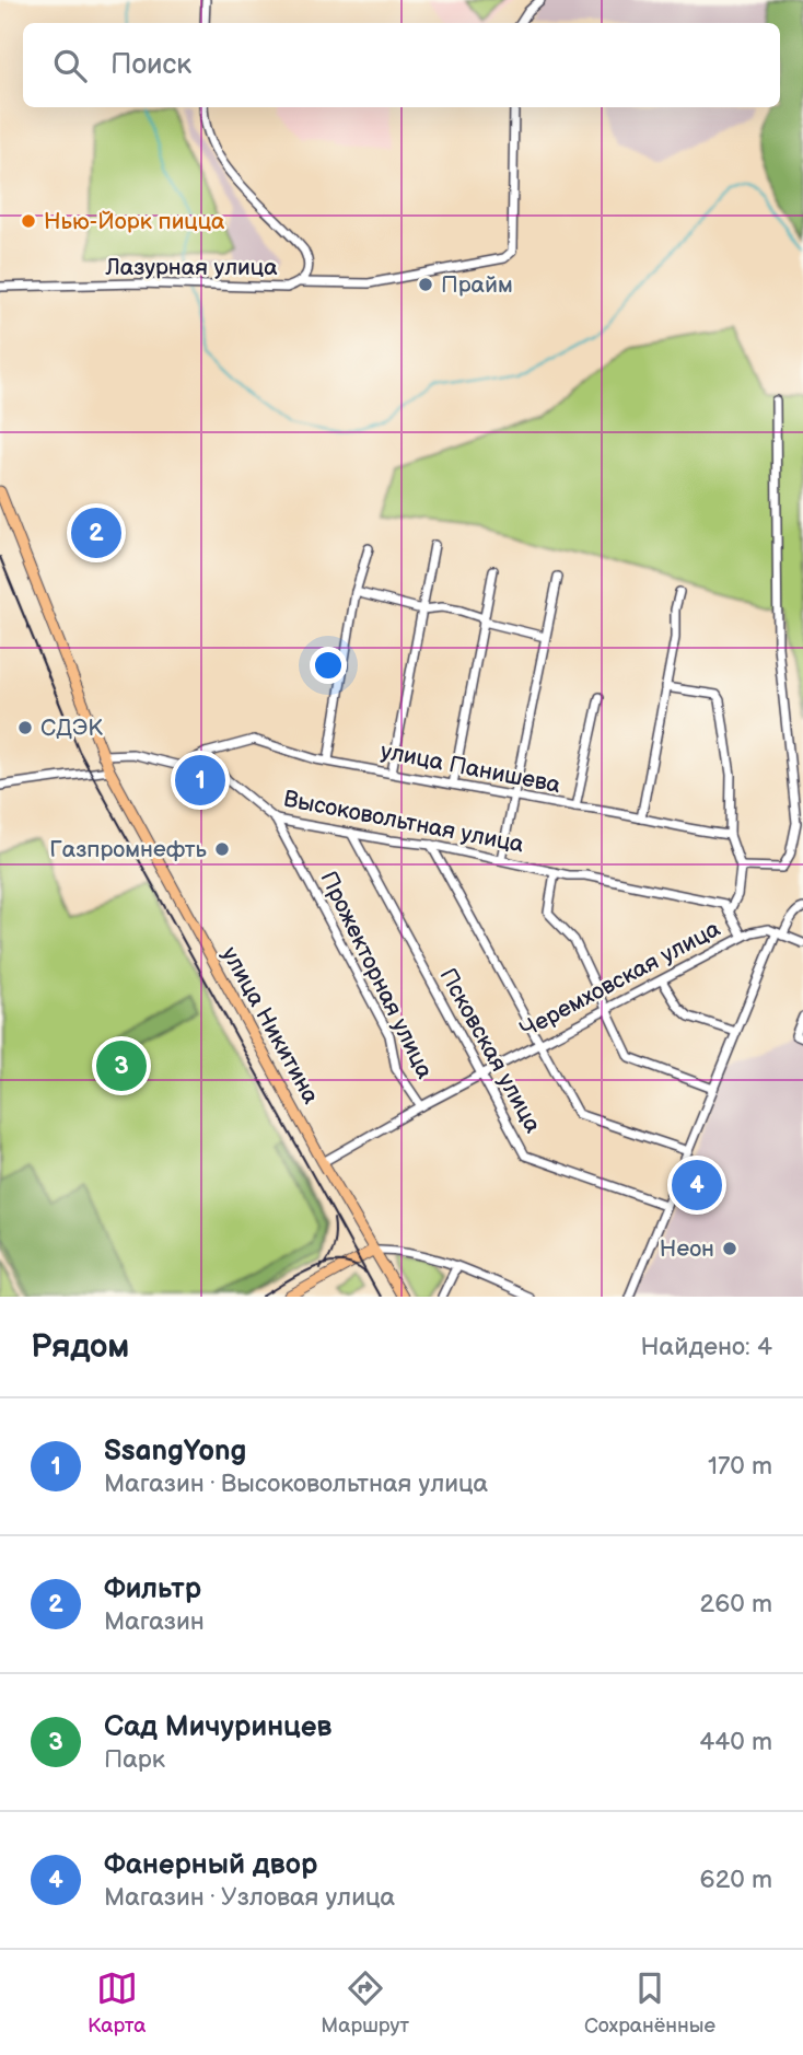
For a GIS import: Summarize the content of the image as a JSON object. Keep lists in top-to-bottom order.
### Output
{
  "streets": {
    "main road": ["улица Никитина"],
    "street": [
      "Лазурная улица",
      "улица Панишева",
      "Высоковольтная улица",
      "Прожекторная улица",
      "Черемховская улица",
      "Псковская улица"
    ]
  },
  "crossings": [
    ["улица Панишева", "Высоковольтная улица"],
    ["Высоковольтная улица", "Прожекторная улица"],
    ["Высоковольтная улица", "Псковская улица"],
    ["Прожекторная улица", "Черемховская улица"],
    ["Черемховская улица", "улица Никитина"],
    ["Черемховская улица", "Псковская улица"]
  ],
  "places": [
    "Нью-Йорк пицца",
    "Прайм",
    "СДЭК",
    "Газпромнефть",
    "Неон"
  ],
  "page": {
    "search": "Поиск",
    "pins": [
      "2",
      "1",
      "3",
      "4"
    ],
    "heading": ["Рядом", "Найдено: 4"],
    "list": [
      {
        "mark": "1",
        "name": "SsangYong",
        "note": "Магазин · Высоковольтная улица",
        "value": "170 m"
      },
      {
        "mark": "2",
        "name": "Фильтр",
        "note": "Магазин",
        "value": "260 m"
      },
      {
        "mark": "3",
        "name": "Сад Мичуринцев",
        "note": "Парк",
        "value": "440 m"
      },
      {
        "mark": "4",
        "name": "Фанерный двор",
        "note": "Магазин · Узловая улица",
        "value": "620 m"
      }
    ],
    "nav": ["Карта", "Маршрут", "Сохранённые"]
  }
}
